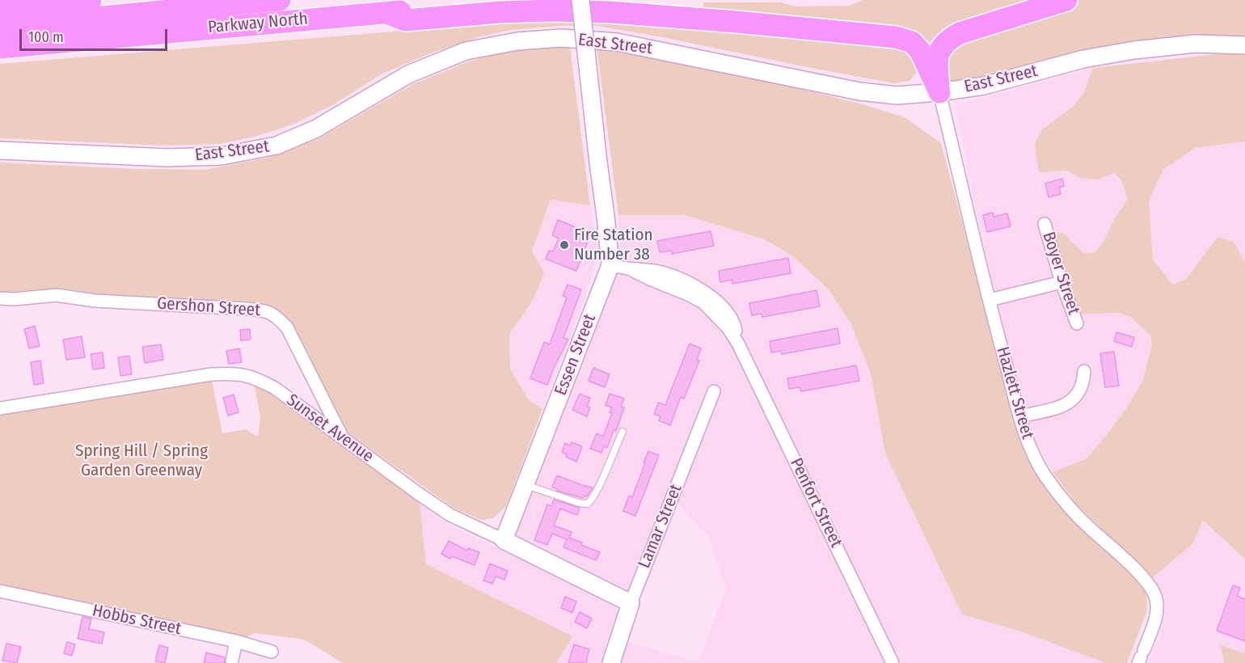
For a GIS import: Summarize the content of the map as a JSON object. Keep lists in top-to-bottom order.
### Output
{
  "streets": {
    "highway": ["Parkway North"],
    "main road": [
      "East Street",
      "Essen Street",
      "Sunset Avenue",
      "Lamar Street"
    ],
    "street": [
      "Boyer Street",
      "Gershon Street",
      "Hazlett Street",
      "Penfort Street",
      "Hobbs Street"
    ]
  },
  "crossings": [
    ["East Street", "Hazlett Street"],
    ["Gershon Street", "Sunset Avenue"],
    ["Essen Street", "Sunset Avenue"],
    ["Essen Street", "Penfort Street"],
    ["Sunset Avenue", "Lamar Street"]
  ],
  "parks": ["Spring Hill / Spring Garden Greenway"],
  "places": ["Fire Station Number 38"],
  "scale_bar": "100 m"
}
